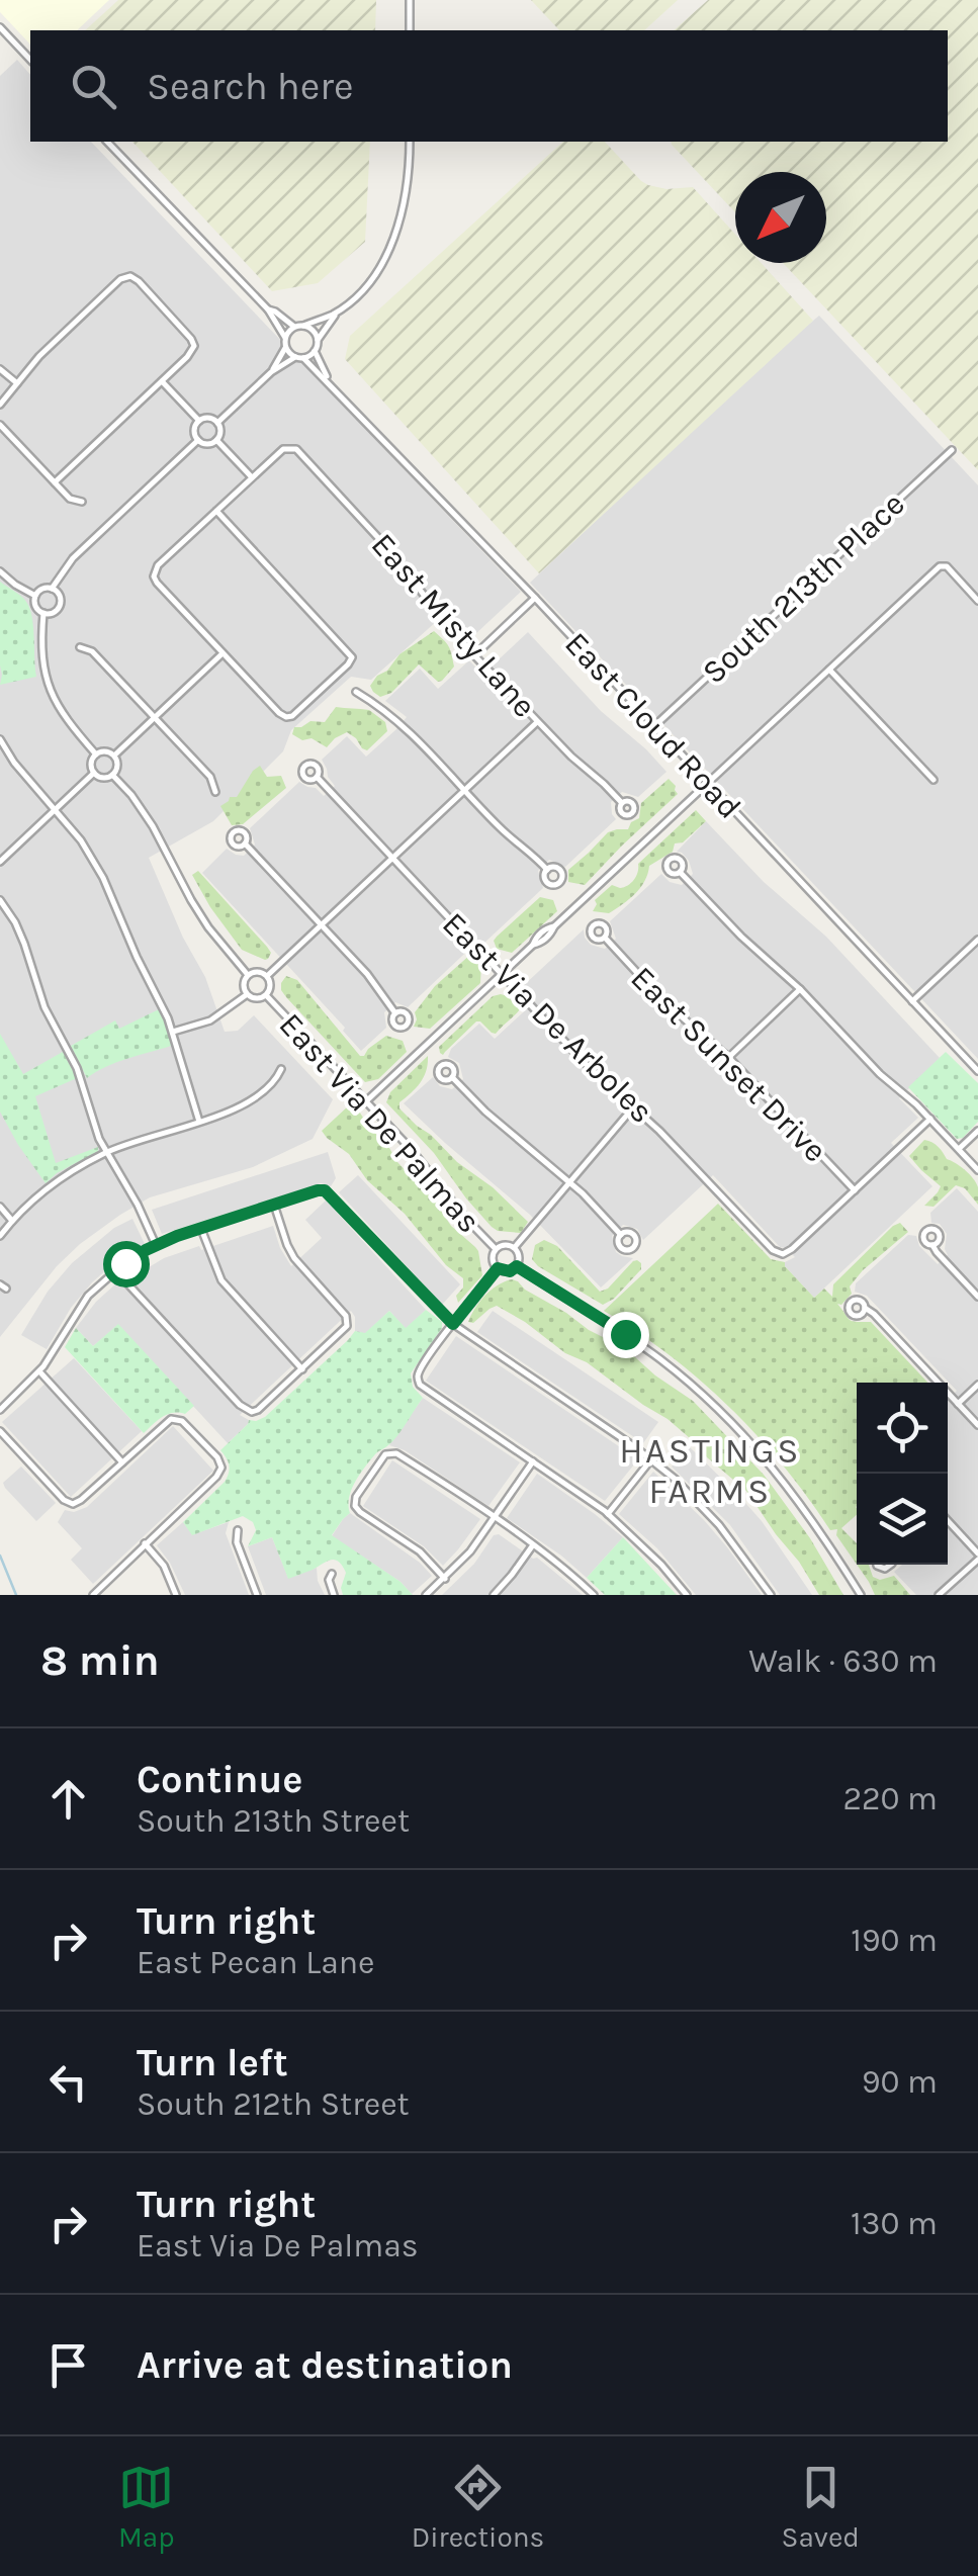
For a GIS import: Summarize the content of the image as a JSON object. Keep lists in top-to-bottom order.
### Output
{
  "streets": {
    "street": [
      "South 213th Place",
      "East Misty Lane",
      "East Cloud Road",
      "East Via De Arboles",
      "East Sunset Drive",
      "East Via De Palmas"
    ]
  },
  "crossings": [
    ["South 213th Place", "East Cloud Road"],
    ["East Via De Arboles", "East Sunset Drive"]
  ],
  "districts": ["HASTINGS FARMS"],
  "north": "bottom left",
  "page": {
    "search": "Search here",
    "heading": ["8 min", "Walk · 630 m"],
    "list": [
      ["Continue", "South 213th Street", "220 m"],
      ["Turn right", "East Pecan Lane", "190 m"],
      ["Turn left", "South 212th Street", "90 m"],
      ["Turn right", "East Via De Palmas", "130 m"],
      "Arrive at destination"
    ],
    "nav": ["Map", "Directions", "Saved"]
  }
}
